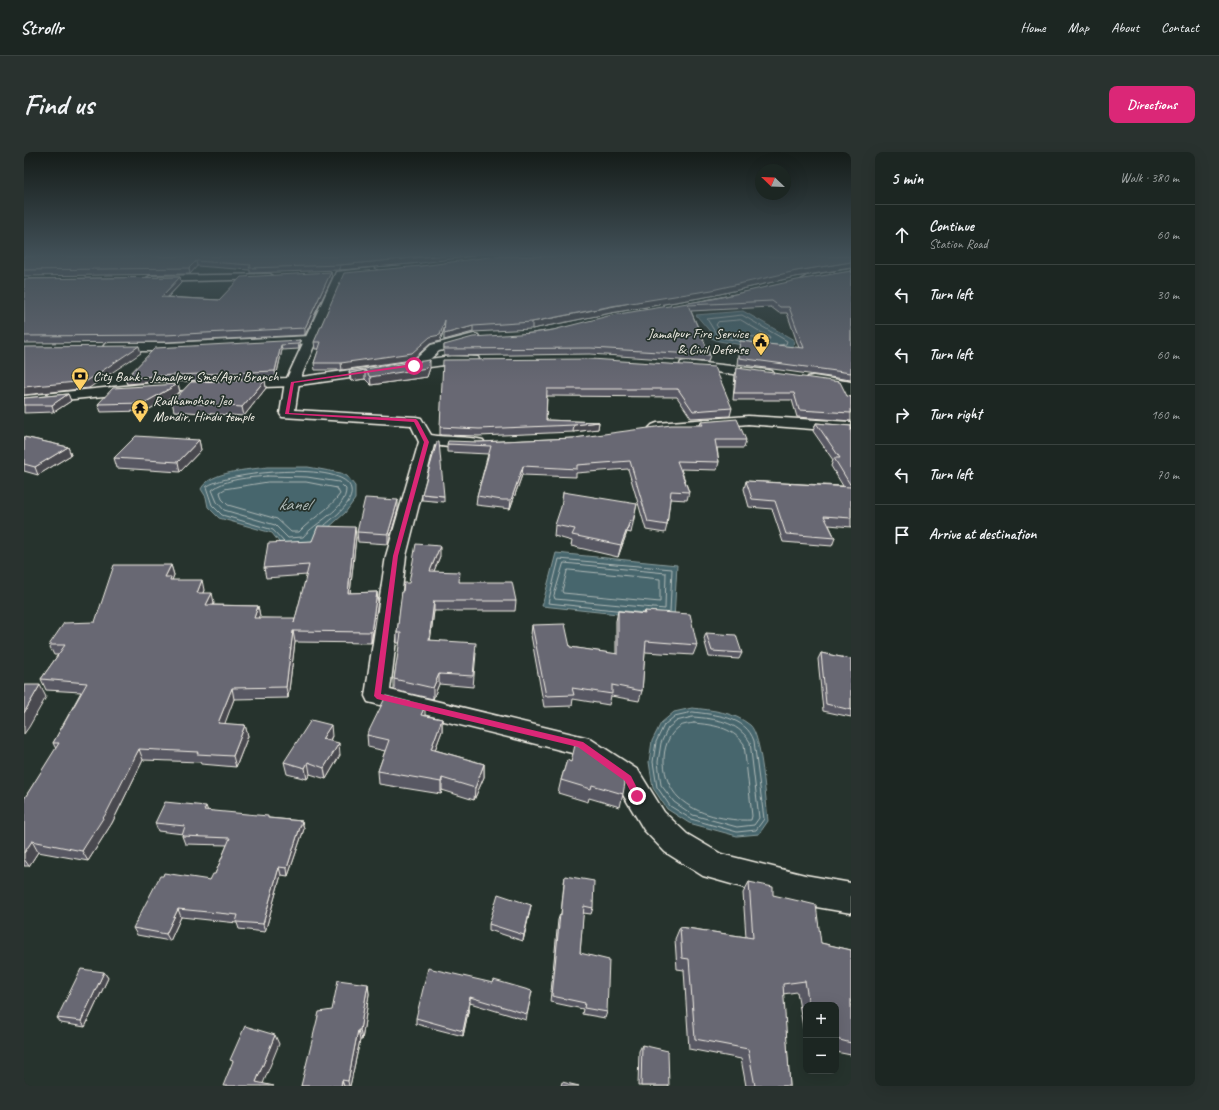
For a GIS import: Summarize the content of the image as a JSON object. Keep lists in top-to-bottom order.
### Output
{
  "water": ["kanel"],
  "places": {
    "public building": ["Jamalpur Fire Service & Civil Defense"],
    "bank": ["City Bank - Jamalpur Sme/Agri Branch"],
    "temple": ["Radhamohon Jeo Mondir, Hindu temple"]
  },
  "north": "top left",
  "page": {
    "header": "Strollr",
    "nav": [
      "Home",
      "Map",
      "About",
      "Contact"
    ],
    "buttons": "Directions",
    "title": "Find us",
    "heading": ["5 min", "Walk · 380 m"],
    "list": [
      ["Continue", "Station Road", "60 m"],
      ["Turn left", "30 m"],
      ["Turn left", "60 m"],
      ["Turn right", "160 m"],
      ["Turn left", "70 m"],
      "Arrive at destination"
    ],
    "map_buttons": ["+", "−"]
  }
}
